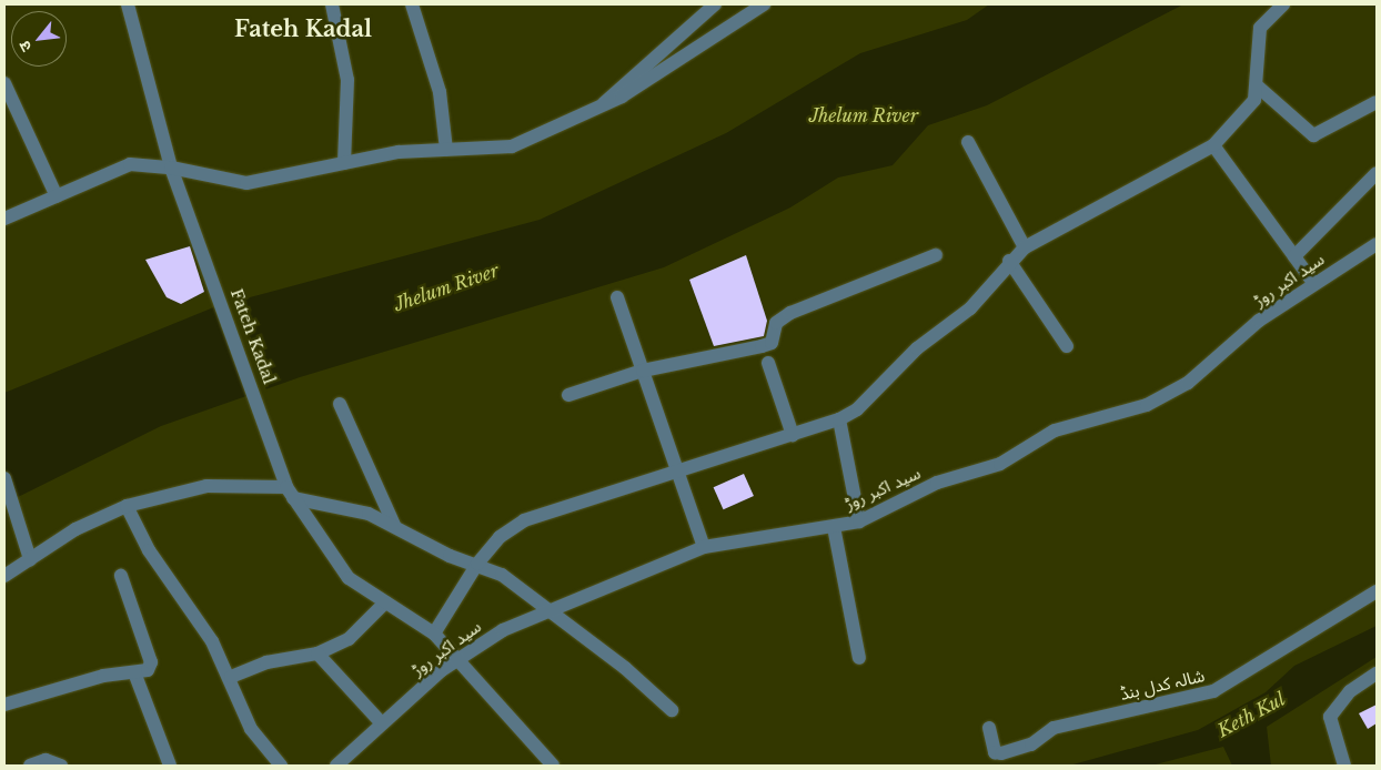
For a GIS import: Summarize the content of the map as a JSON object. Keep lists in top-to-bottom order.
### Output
{
  "streets": {
    "street": ["سید اکبر روڑ", "Fateh Kadal", "شالہ کدل بنڈ"]
  },
  "crossings": [
    ["سید اکبر روڑ", "Fateh Kadal"]
  ],
  "districts": ["Fateh Kadal"],
  "water": ["Jhelum River", "Keth Kul"],
  "north": "bottom left"
}
